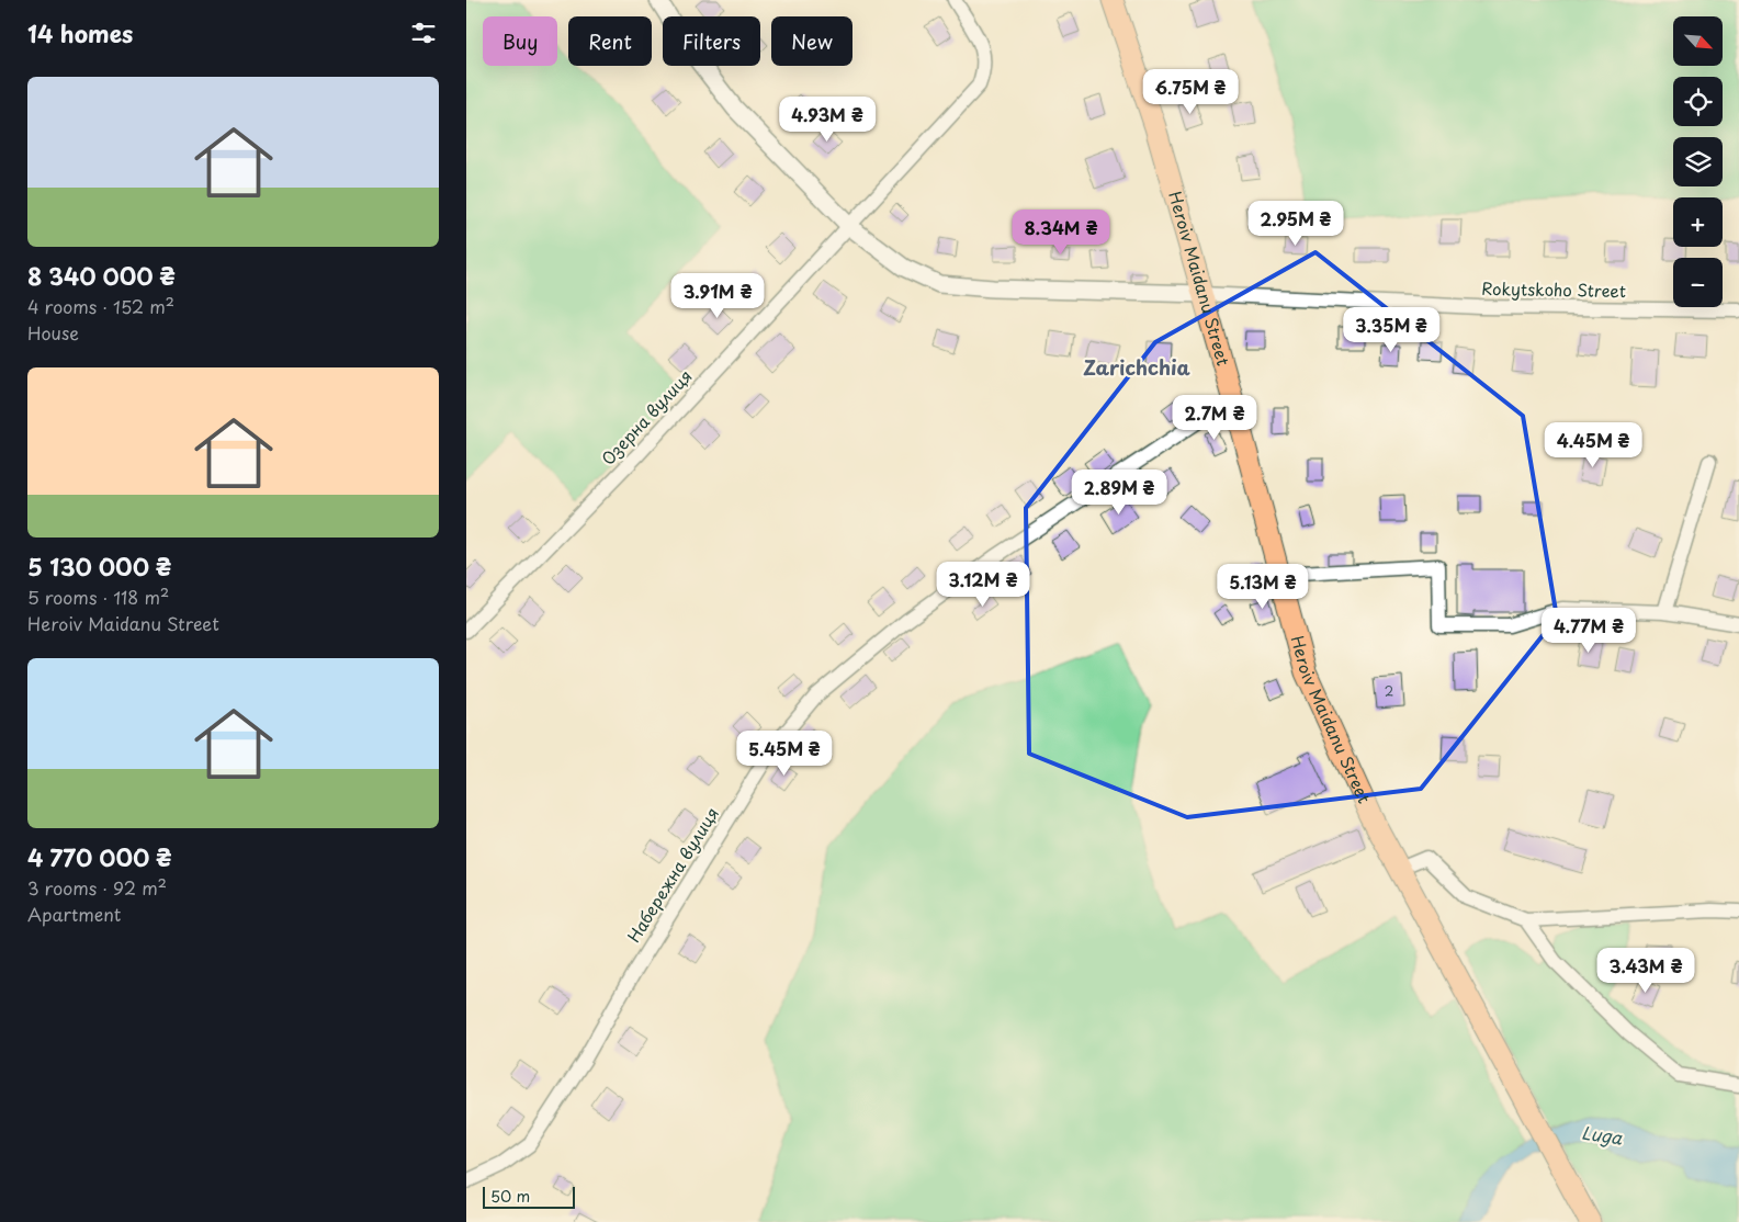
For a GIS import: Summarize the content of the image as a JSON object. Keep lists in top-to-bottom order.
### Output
{
  "streets": {
    "main road": ["Heroiv Maidanu Street"],
    "street": ["Rokytskoho Street", "Озерна вулиця", "Набережна вулиця"]
  },
  "crossings": [
    ["Heroiv Maidanu Street", "Rokytskoho Street"],
    ["Heroiv Maidanu Street", "Набережна вулиця"]
  ],
  "districts": ["Zarichchia"],
  "water": ["Luga"],
  "house_numbers": ["2"],
  "scale_bar": "50 m",
  "north": "bottom right",
  "page": {
    "heading": "14 homes",
    "map_buttons": ["+", "−"],
    "chip": [
      "Buy",
      "Rent",
      "Filters",
      "New"
    ],
    "list": [
      {
        "name": "8 340 000 ₴",
        "note": "4 rooms · 152 m² · House"
      },
      {
        "name": "5 130 000 ₴",
        "note": "5 rooms · 118 m² · Heroiv Maidanu Street"
      },
      {
        "name": "4 770 000 ₴",
        "note": "3 rooms · 92 m² · Apartment"
      }
    ],
    "price": [
      "6.75M ₴",
      "4.93M ₴",
      "2.95M ₴",
      "8.34M ₴",
      "3.91M ₴",
      "3.35M ₴",
      "2.7M ₴",
      "4.45M ₴",
      "2.89M ₴",
      "3.12M ₴",
      "5.13M ₴",
      "4.77M ₴",
      "5.45M ₴",
      "3.43M ₴"
    ],
    "scale": "50 m"
  }
}
